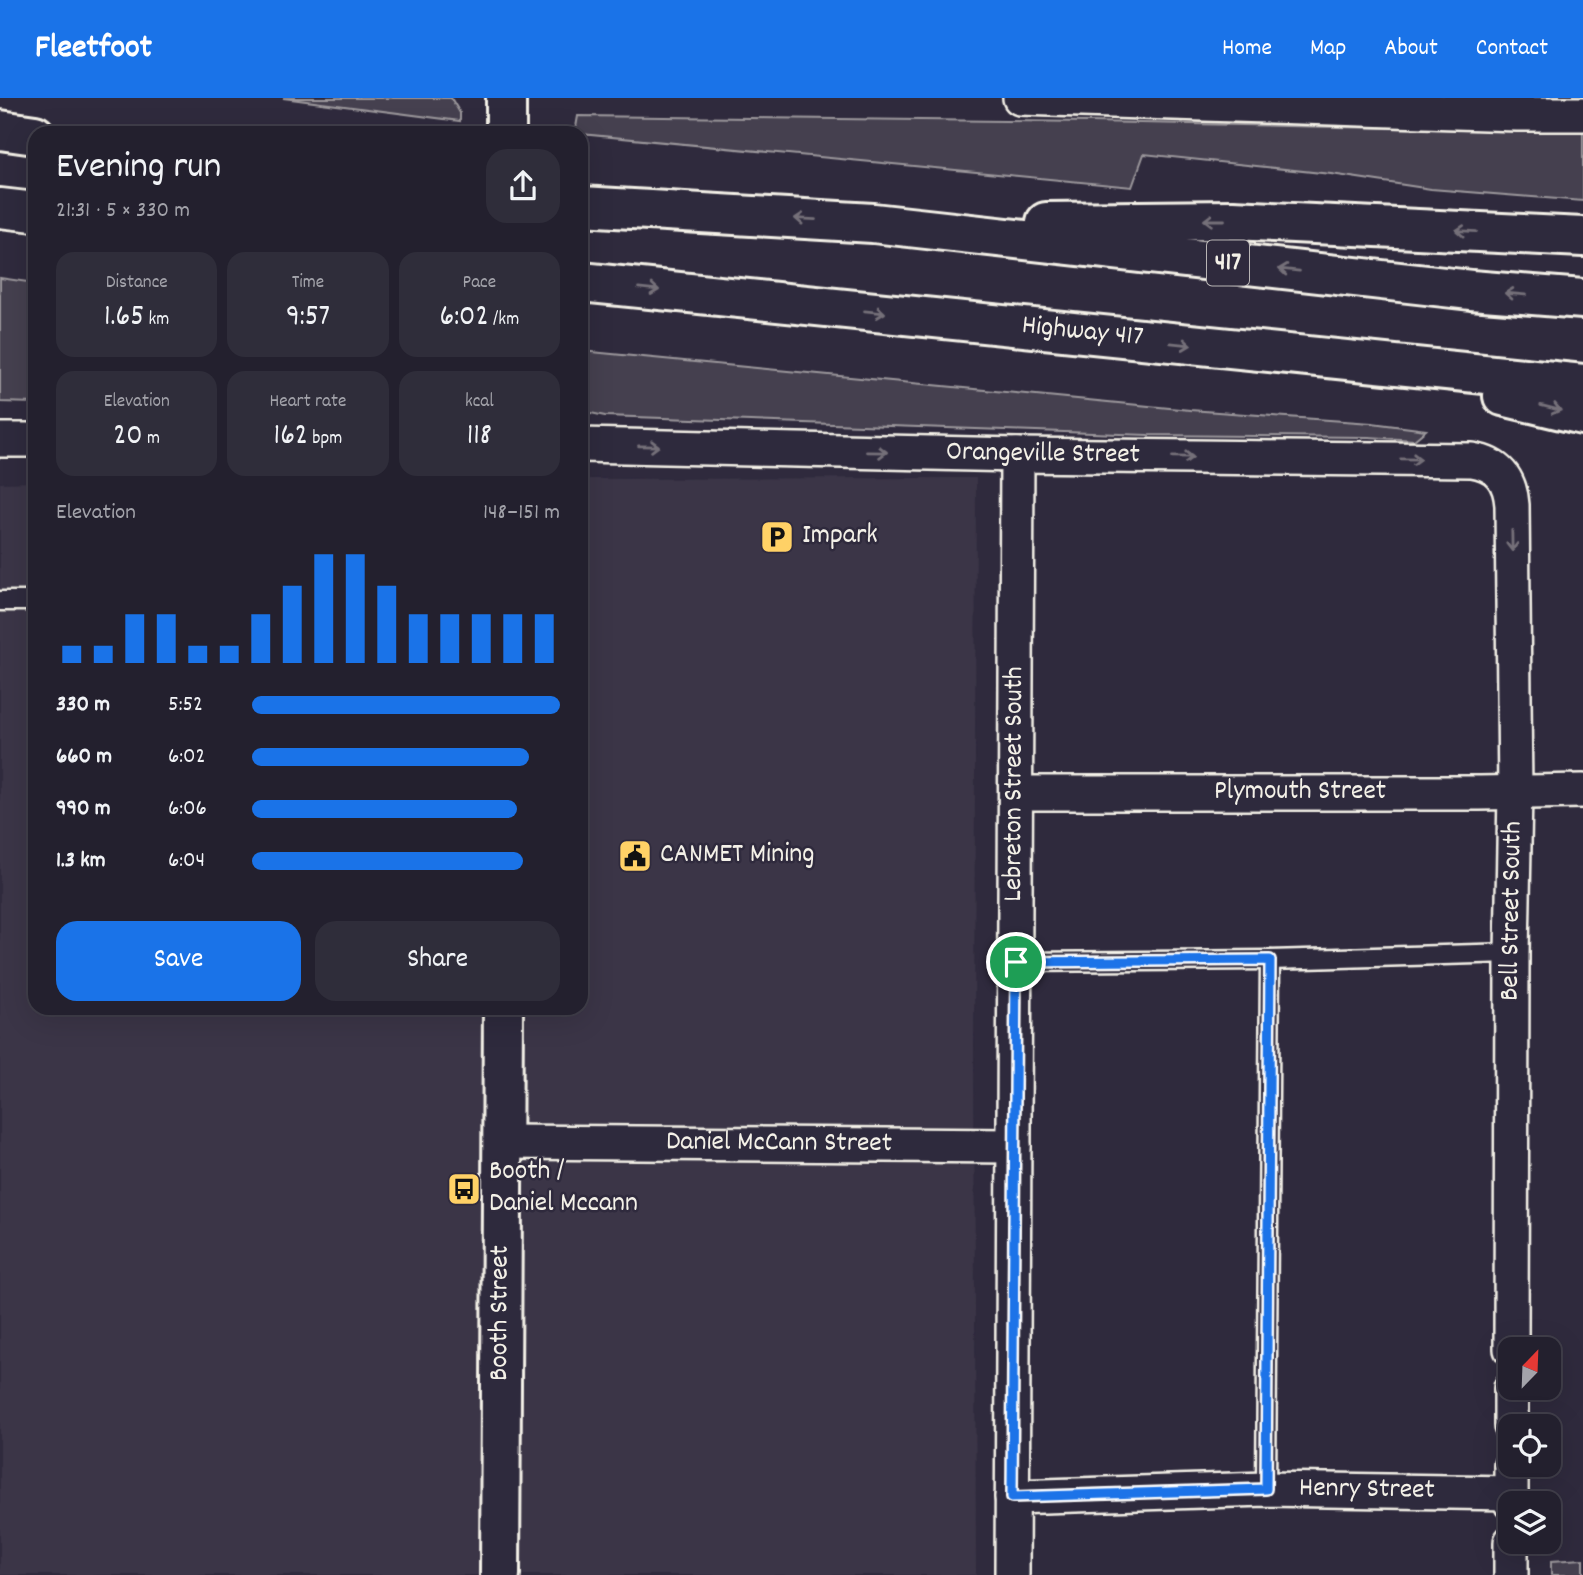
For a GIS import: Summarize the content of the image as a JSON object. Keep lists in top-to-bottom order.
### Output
{
  "streets": {
    "main road": ["417", "Highway 417", "Booth Street"],
    "street": [
      "Orangeville Street",
      "Lebreton Street South",
      "Plymouth Street",
      "Bell Street South",
      "Daniel McCann Street",
      "Henry Street"
    ]
  },
  "crossings": [
    ["Orangeville Street", "Lebreton Street South"],
    ["Orangeville Street", "Bell Street South"],
    ["Lebreton Street South", "Plymouth Street"],
    ["Lebreton Street South", "Daniel McCann Street"],
    ["Lebreton Street South", "Henry Street"],
    ["Plymouth Street", "Bell Street South"],
    ["Daniel McCann Street", "Booth Street"]
  ],
  "one_way": ["Orangeville Street", "Bell Street South"],
  "places": {
    "parking": ["Impark"],
    "public building": ["CANMET Mining"],
    "bus stop": ["Booth / Daniel Mccann"]
  },
  "north": "top right",
  "page": {
    "header": "Fleetfoot",
    "nav": [
      "Home",
      "Map",
      "About",
      "Contact"
    ],
    "heading": ["Evening run", "21:31 · 5 × 330 m"],
    "stats": [
      ["Distance", "1.65 km"],
      ["Time", "9:57"],
      ["Pace", "6:02 /km"],
      ["Elevation", "20 m"],
      ["Heart rate", "162 bpm"],
      ["kcal", "118"]
    ],
    "chart": ["Elevation", "148–151 m"],
    "list": [
      {
        "name": "330 m",
        "note": "5:52"
      },
      {
        "name": "660 m",
        "note": "6:02"
      },
      {
        "name": "990 m",
        "note": "6:06"
      },
      {
        "name": "1.3 km",
        "note": "6:04"
      }
    ],
    "buttons": ["Save", "Share"]
  }
}
